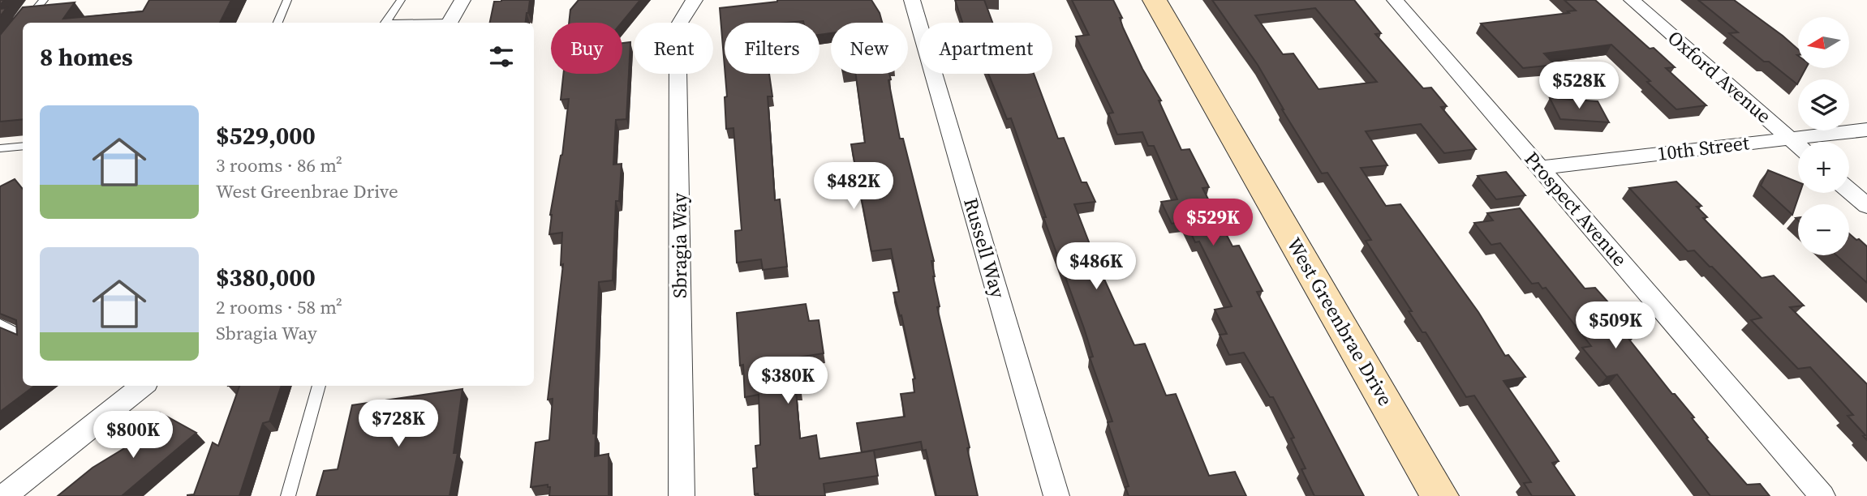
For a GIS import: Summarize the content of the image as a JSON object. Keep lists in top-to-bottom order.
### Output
{
  "streets": {
    "street": [
      "Oxford Avenue",
      "10th Street",
      "Prospect Avenue",
      "Sbragia Way",
      "Russell Way",
      "West Greenbrae Drive"
    ]
  },
  "crossings": [
    ["Oxford Avenue", "10th Street"],
    ["10th Street", "Prospect Avenue"]
  ],
  "north": "left",
  "page": {
    "map_buttons": ["+", "−"],
    "chip": [
      "Buy",
      "Rent",
      "Filters",
      "New",
      "Apartment"
    ],
    "heading": "8 homes",
    "price": [
      "$528K",
      "$482K",
      "$529K",
      "$486K",
      "$509K",
      "$380K",
      "$728K",
      "$800K"
    ],
    "list": [
      {
        "name": "$529,000",
        "note": "3 rooms · 86 m² · West Greenbrae Drive"
      },
      {
        "name": "$380,000",
        "note": "2 rooms · 58 m² · Sbragia Way"
      }
    ]
  }
}
